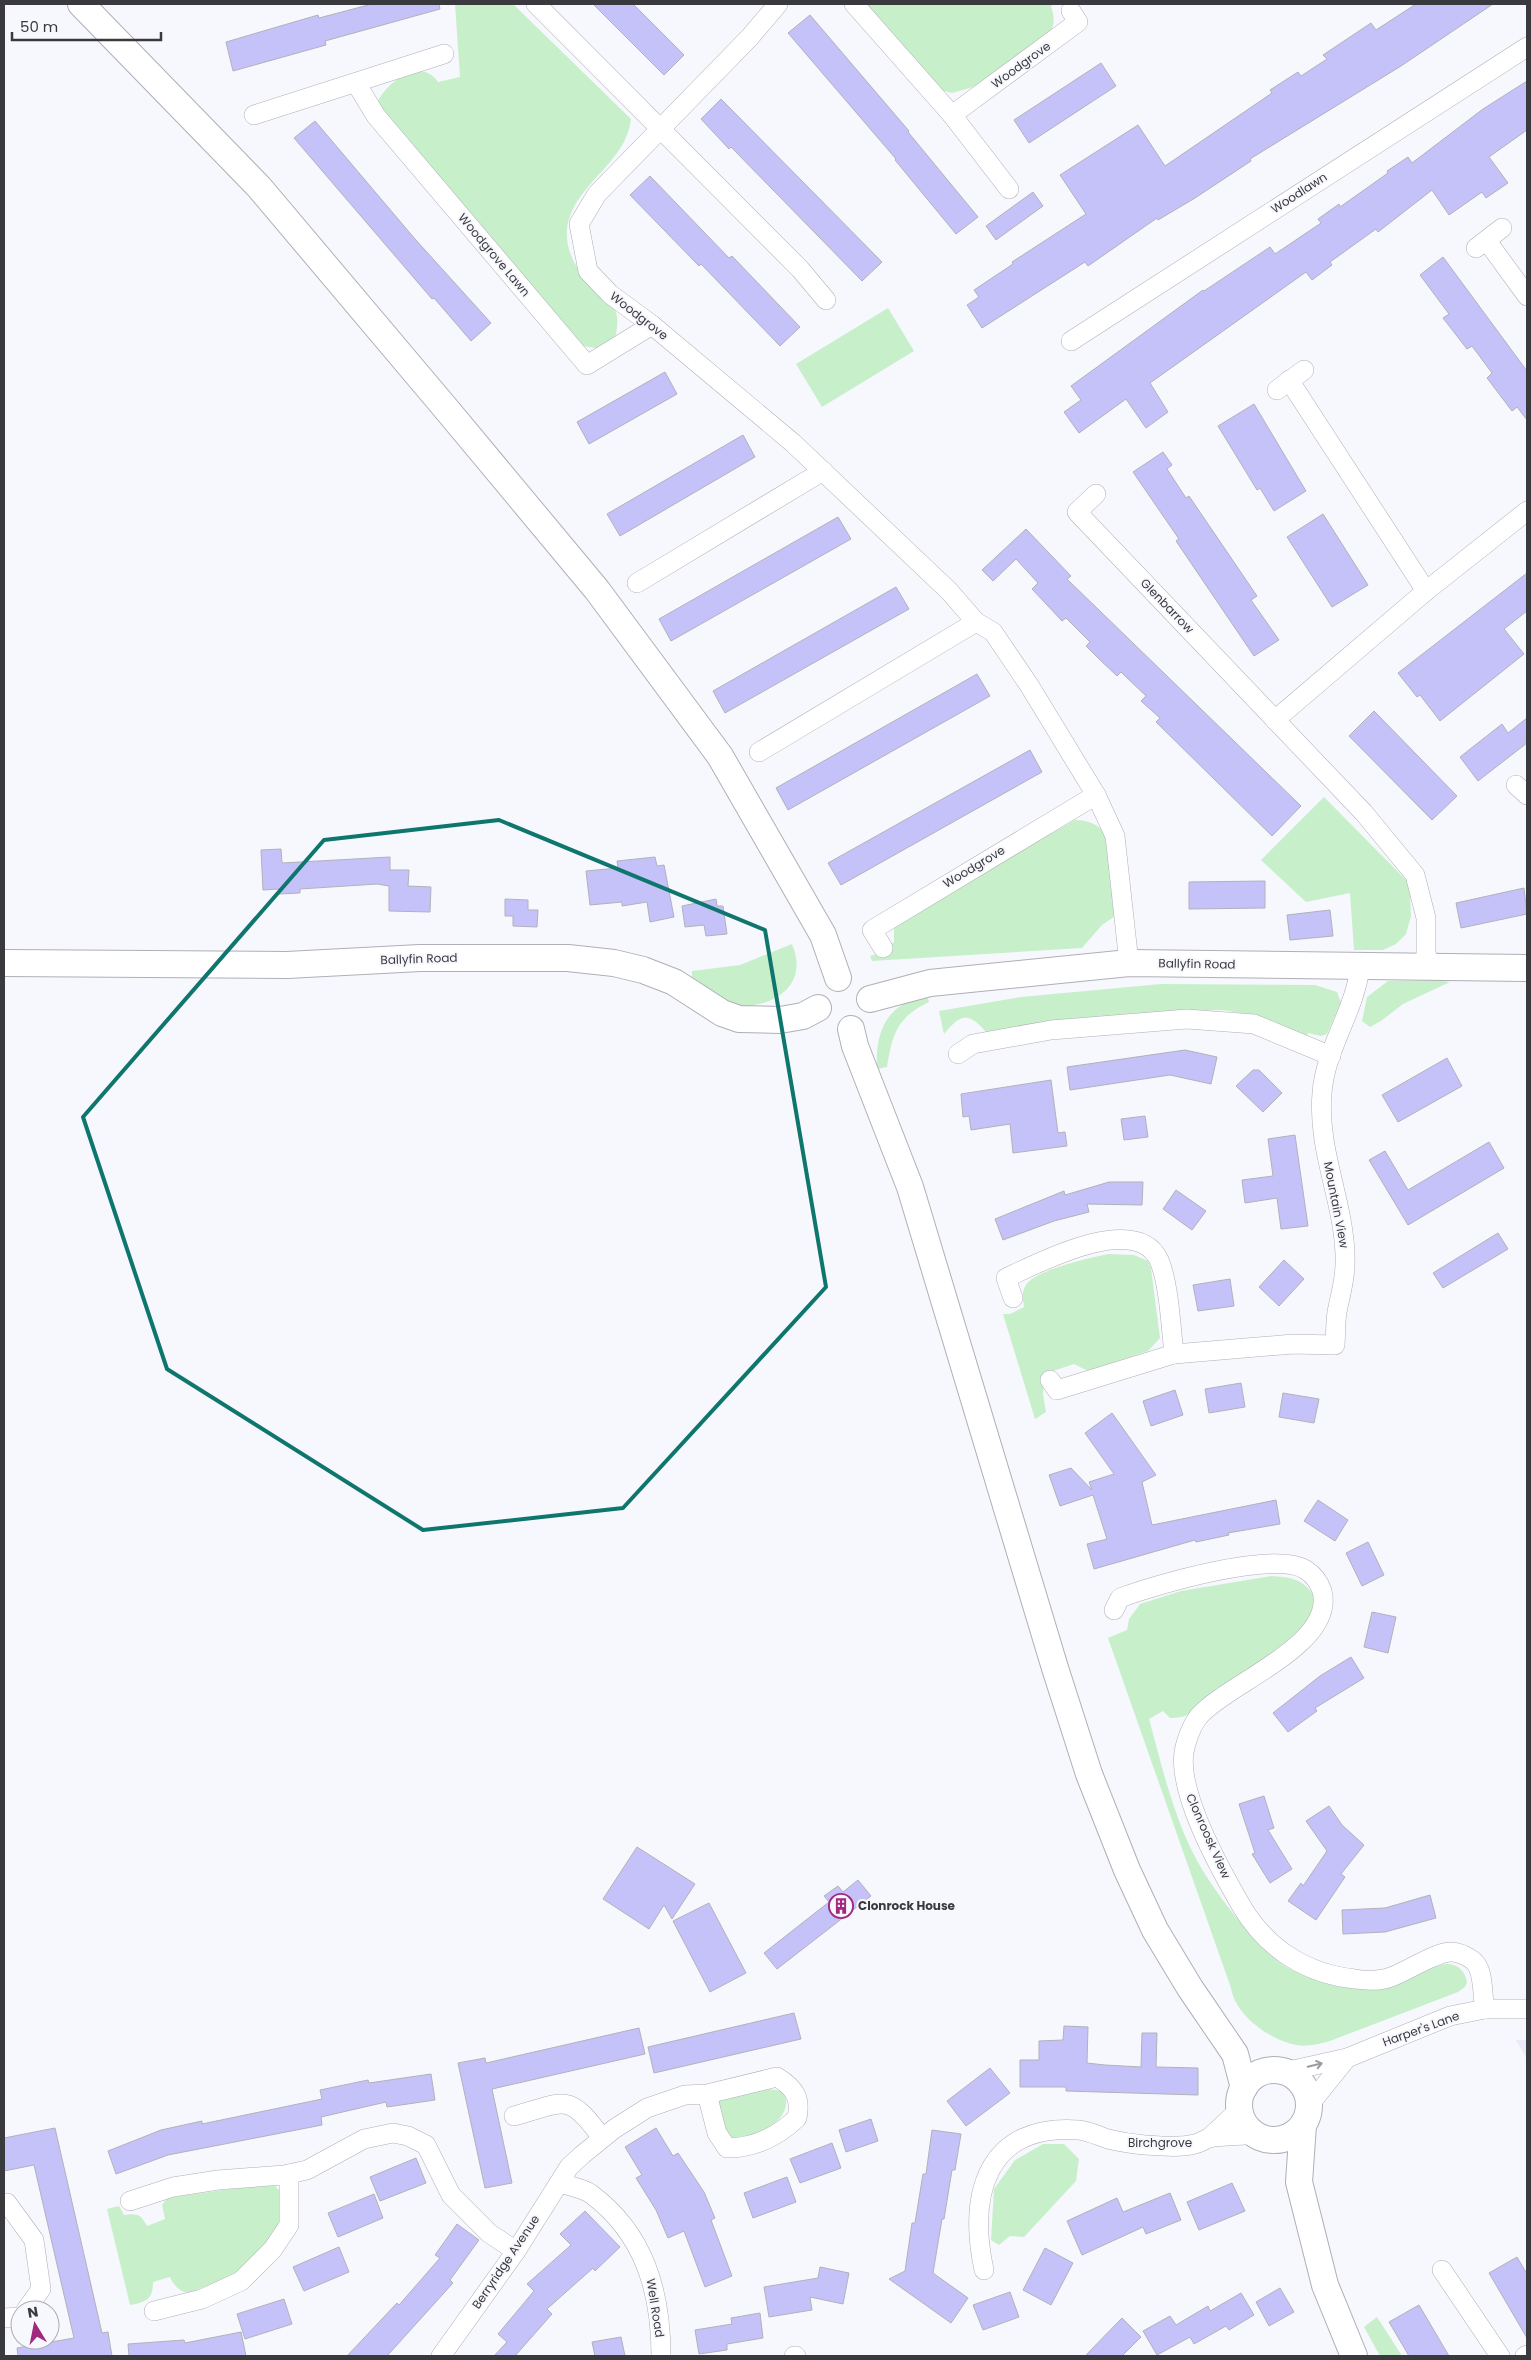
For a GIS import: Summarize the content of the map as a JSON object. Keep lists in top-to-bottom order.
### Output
{
  "streets": {
    "street": [
      "Woodgrove",
      "Woodlawn",
      "Woodgrove Lawn",
      "Glenbarrow",
      "Ballyfin Road",
      "Mountain View",
      "Clonroosk View",
      "Harper's Lane",
      "Birchgrove",
      "Berryridge Avenue",
      "Well Road"
    ]
  },
  "crossings": [
    ["Woodgrove", "Woodgrove Lawn"],
    ["Woodgrove", "Ballyfin Road"],
    ["Glenbarrow", "Ballyfin Road"],
    ["Ballyfin Road", "Mountain View"],
    ["Clonroosk View", "Harper's Lane"],
    ["Harper's Lane", "Birchgrove"],
    ["Berryridge Avenue", "Well Road"]
  ],
  "places": {
    "building": ["Clonrock House"]
  },
  "scale_bar": "50 m",
  "north": "top"
}
